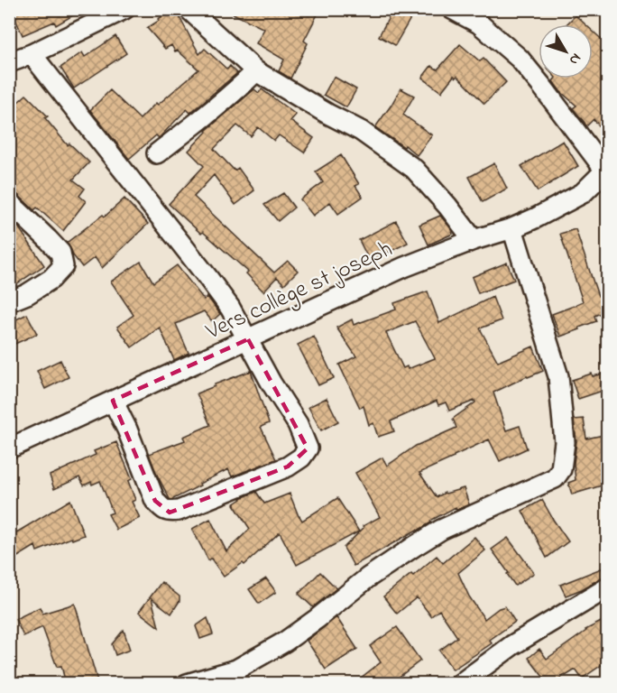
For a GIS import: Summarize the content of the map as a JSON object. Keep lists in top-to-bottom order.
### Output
{
  "streets": {
    "street": ["Vers collège st joseph"]
  },
  "north": "bottom right"
}
